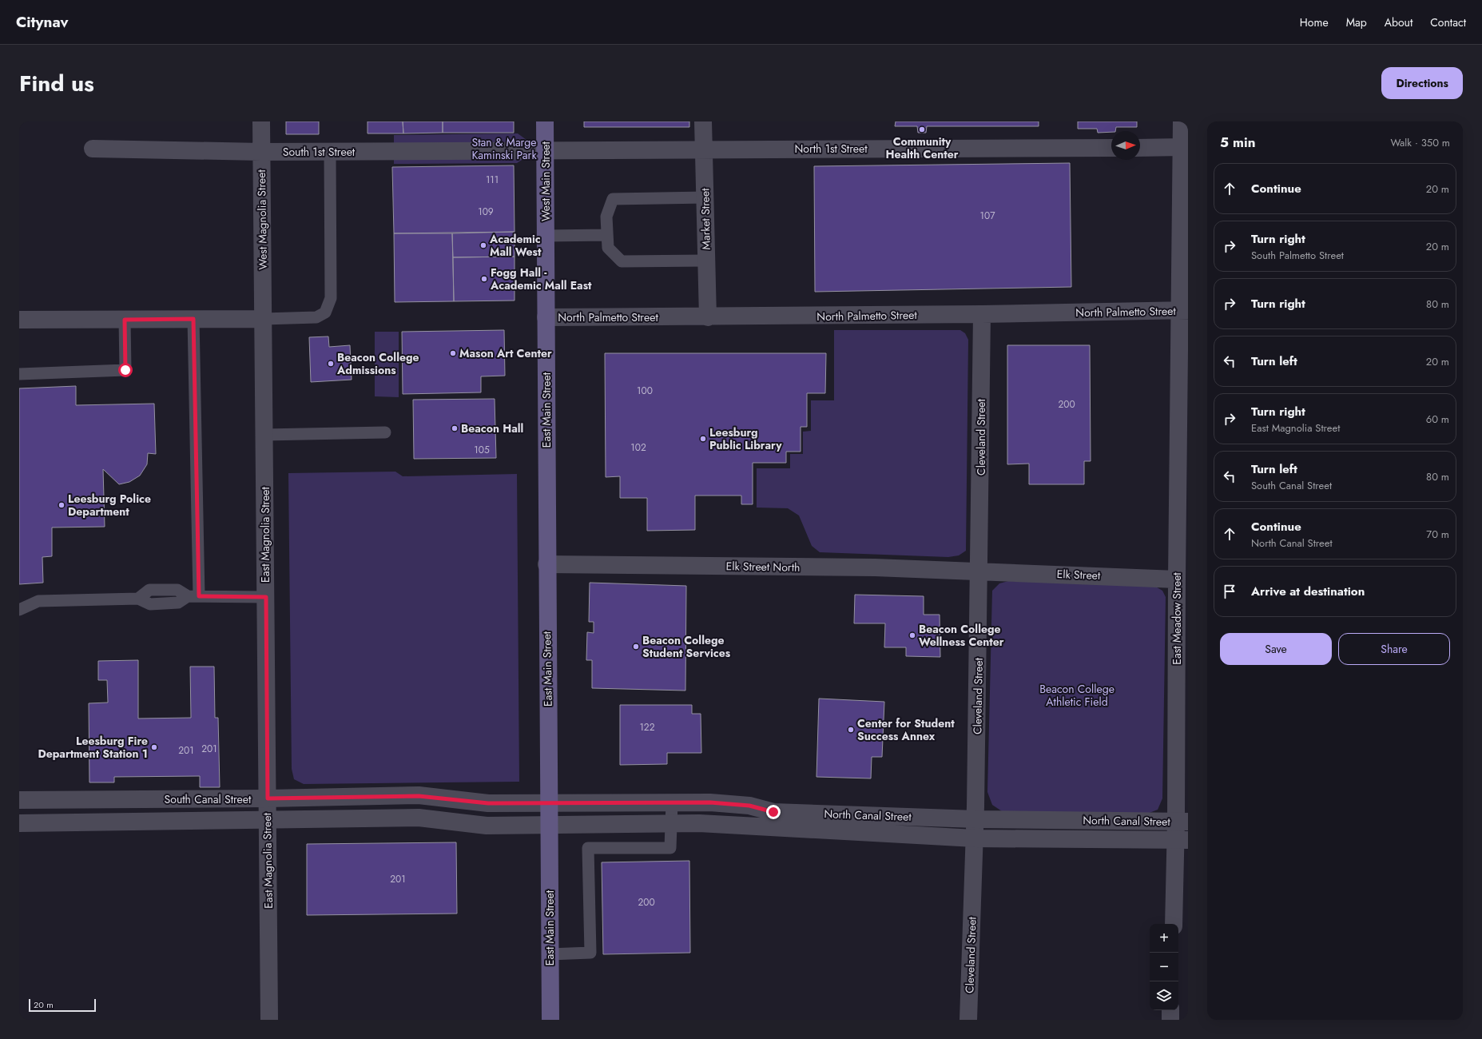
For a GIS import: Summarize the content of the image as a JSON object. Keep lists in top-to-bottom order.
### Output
{
  "streets": {
    "main road": ["West Main Street", "East Main Street"],
    "street": [
      "North 1st Street",
      "South 1st Street",
      "Market Street",
      "West Magnolia Street",
      "North Palmetto Street",
      "Cleveland Street",
      "East Magnolia Street",
      "Elk Street North",
      "Elk Street",
      "East Meadow Street",
      "South Canal Street",
      "North Canal Street"
    ]
  },
  "crossings": [
    ["North 1st Street", "South 1st Street"],
    ["North 1st Street", "West Main Street"],
    ["North 1st Street", "Market Street"],
    ["South 1st Street", "West Main Street"],
    ["South 1st Street", "West Magnolia Street"],
    ["West Main Street", "North Palmetto Street"],
    ["West Main Street", "East Main Street"],
    ["Market Street", "North Palmetto Street"],
    ["West Magnolia Street", "East Magnolia Street"],
    ["North Palmetto Street", "East Main Street"],
    ["North Palmetto Street", "Cleveland Street"],
    ["North Palmetto Street", "East Meadow Street"],
    ["East Main Street", "Elk Street North"],
    ["East Main Street", "South Canal Street"],
    ["East Main Street", "North Canal Street"],
    ["Cleveland Street", "Elk Street North"],
    ["Cleveland Street", "Elk Street"],
    ["Cleveland Street", "North Canal Street"],
    ["East Magnolia Street", "South Canal Street"],
    ["Elk Street North", "Elk Street"],
    ["Elk Street", "East Meadow Street"],
    ["East Meadow Street", "North Canal Street"],
    ["South Canal Street", "North Canal Street"]
  ],
  "parks": ["Stan & Marge Kaminski Park", "Beacon College Athletic Field"],
  "places": [
    "Community Health Center",
    "Academic Mall West",
    "Fogg Hall - Academic Mall East",
    "Mason Art Center",
    "Beacon College Admissions",
    "Beacon Hall",
    "Leesburg Public Library",
    "Leesburg Police Department",
    "Beacon College Wellness Center",
    "Beacon College Student Services",
    "Center for Student Success Annex",
    "Leesburg Fire Department Station 1"
  ],
  "house_numbers": [
    "111",
    "109",
    "107",
    "100",
    "200",
    "102",
    "105",
    "122",
    "201",
    "201",
    "201",
    "200"
  ],
  "scale_bar": "20 m",
  "north": "right",
  "page": {
    "header": "Citynav",
    "nav": [
      "Home",
      "Map",
      "About",
      "Contact"
    ],
    "title": "Find us",
    "buttons": [
      "Directions",
      ["Save", "Share"]
    ],
    "heading": ["5 min", "Walk · 350 m"],
    "list": [
      ["Continue", "20 m"],
      ["Turn right", "South Palmetto Street", "20 m"],
      ["Turn right", "80 m"],
      ["Turn left", "20 m"],
      ["Turn right", "East Magnolia Street", "60 m"],
      ["Turn left", "South Canal Street", "80 m"],
      ["Continue", "North Canal Street", "70 m"],
      "Arrive at destination"
    ],
    "map_buttons": ["+", "−"],
    "scale": "20 m"
  }
}
